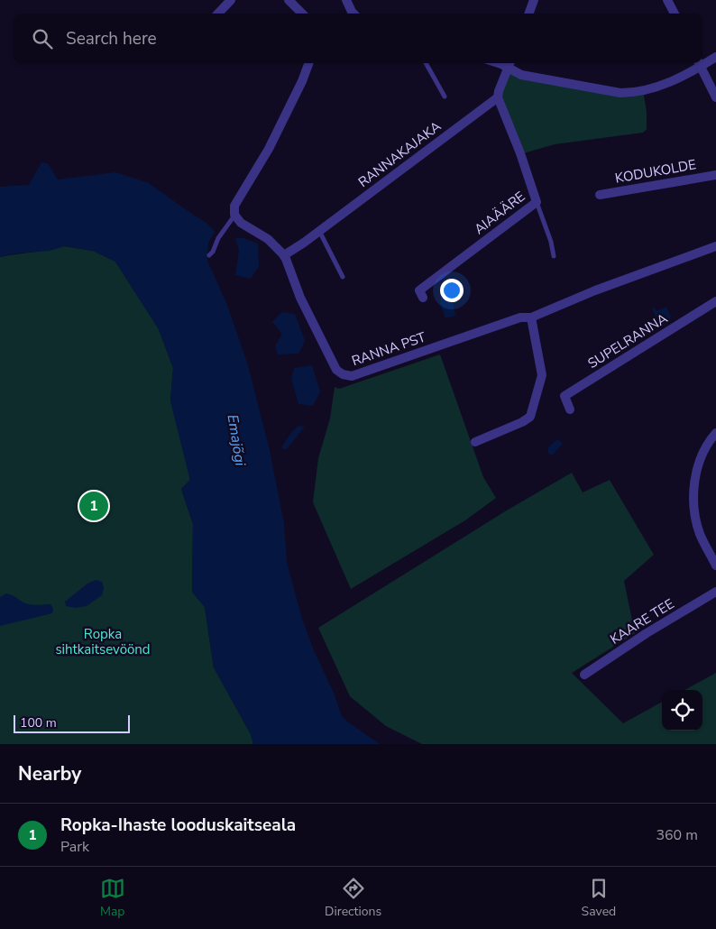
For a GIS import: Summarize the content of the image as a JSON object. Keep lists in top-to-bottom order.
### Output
{
  "streets": {
    "street": [
      "RANNAKAJAKA",
      "KODUKOLDE",
      "AIAÄÄRE",
      "SUPELRANNA",
      "RANNA PST",
      "KAARE TEE"
    ]
  },
  "crossings": [
    ["RANNAKAJAKA", "AIAÄÄRE"],
    ["RANNAKAJAKA", "RANNA PST"]
  ],
  "water": ["Emajõgi"],
  "parks": ["Ropka sihtkaitsevöönd"],
  "scale_bar": "100 m",
  "page": {
    "search": "Search here",
    "pins": "1",
    "scale": "100 m",
    "heading": "Nearby",
    "list": [
      {
        "mark": "1",
        "name": "Ropka-Ihaste looduskaitseala",
        "note": "Park",
        "value": "360 m"
      }
    ],
    "nav": ["Map", "Directions", "Saved"]
  }
}
